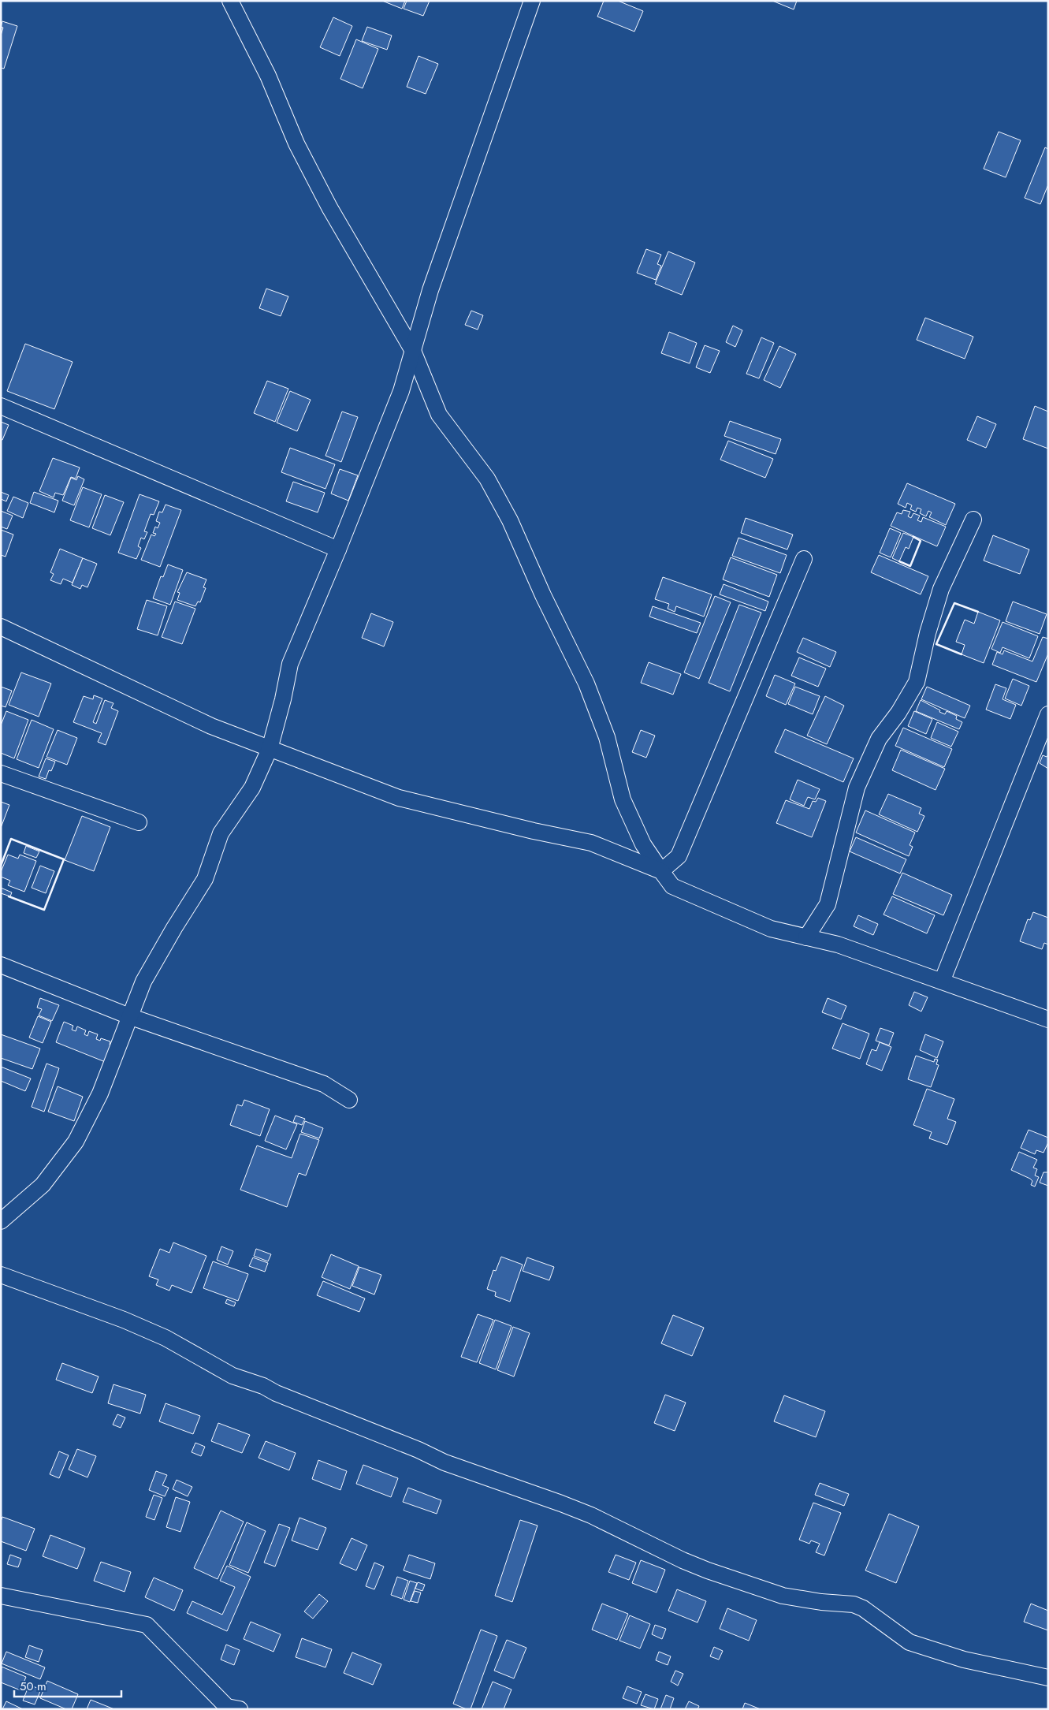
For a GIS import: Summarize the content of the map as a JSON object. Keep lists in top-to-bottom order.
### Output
{
  "scale_bar": "50 m"
}
